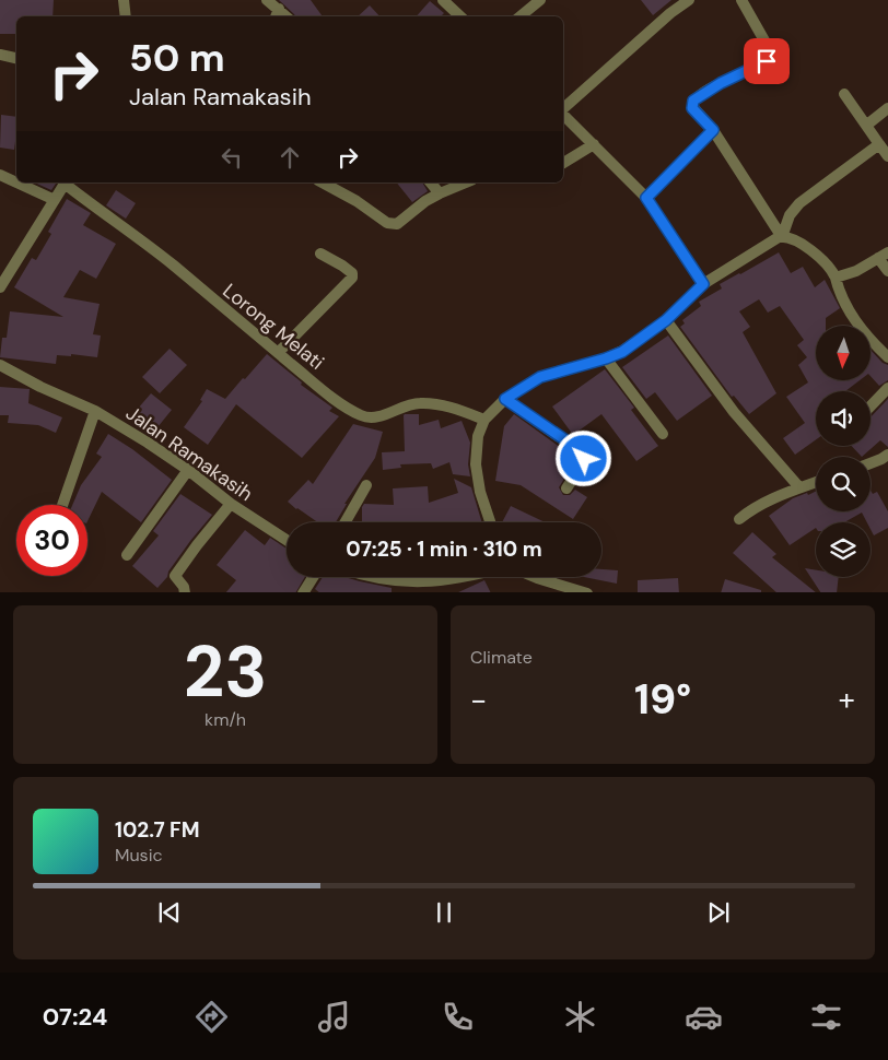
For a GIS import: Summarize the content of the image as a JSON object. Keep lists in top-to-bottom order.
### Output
{
  "streets": {
    "street": ["Lorong Melati", "Jalan Ramakasih"]
  },
  "north": "bottom",
  "page": {
    "turn": ["50 m", "Jalan Ramakasih"],
    "limit": "30",
    "trip": "07:25 · 1 min · 310 m",
    "tile": [
      ["23", "km/h"],
      "Climate"
    ],
    "heat": ["−", "19°", "+"],
    "song": ["102.7 FM", "Music"],
    "tabs": "07:24"
  }
}
